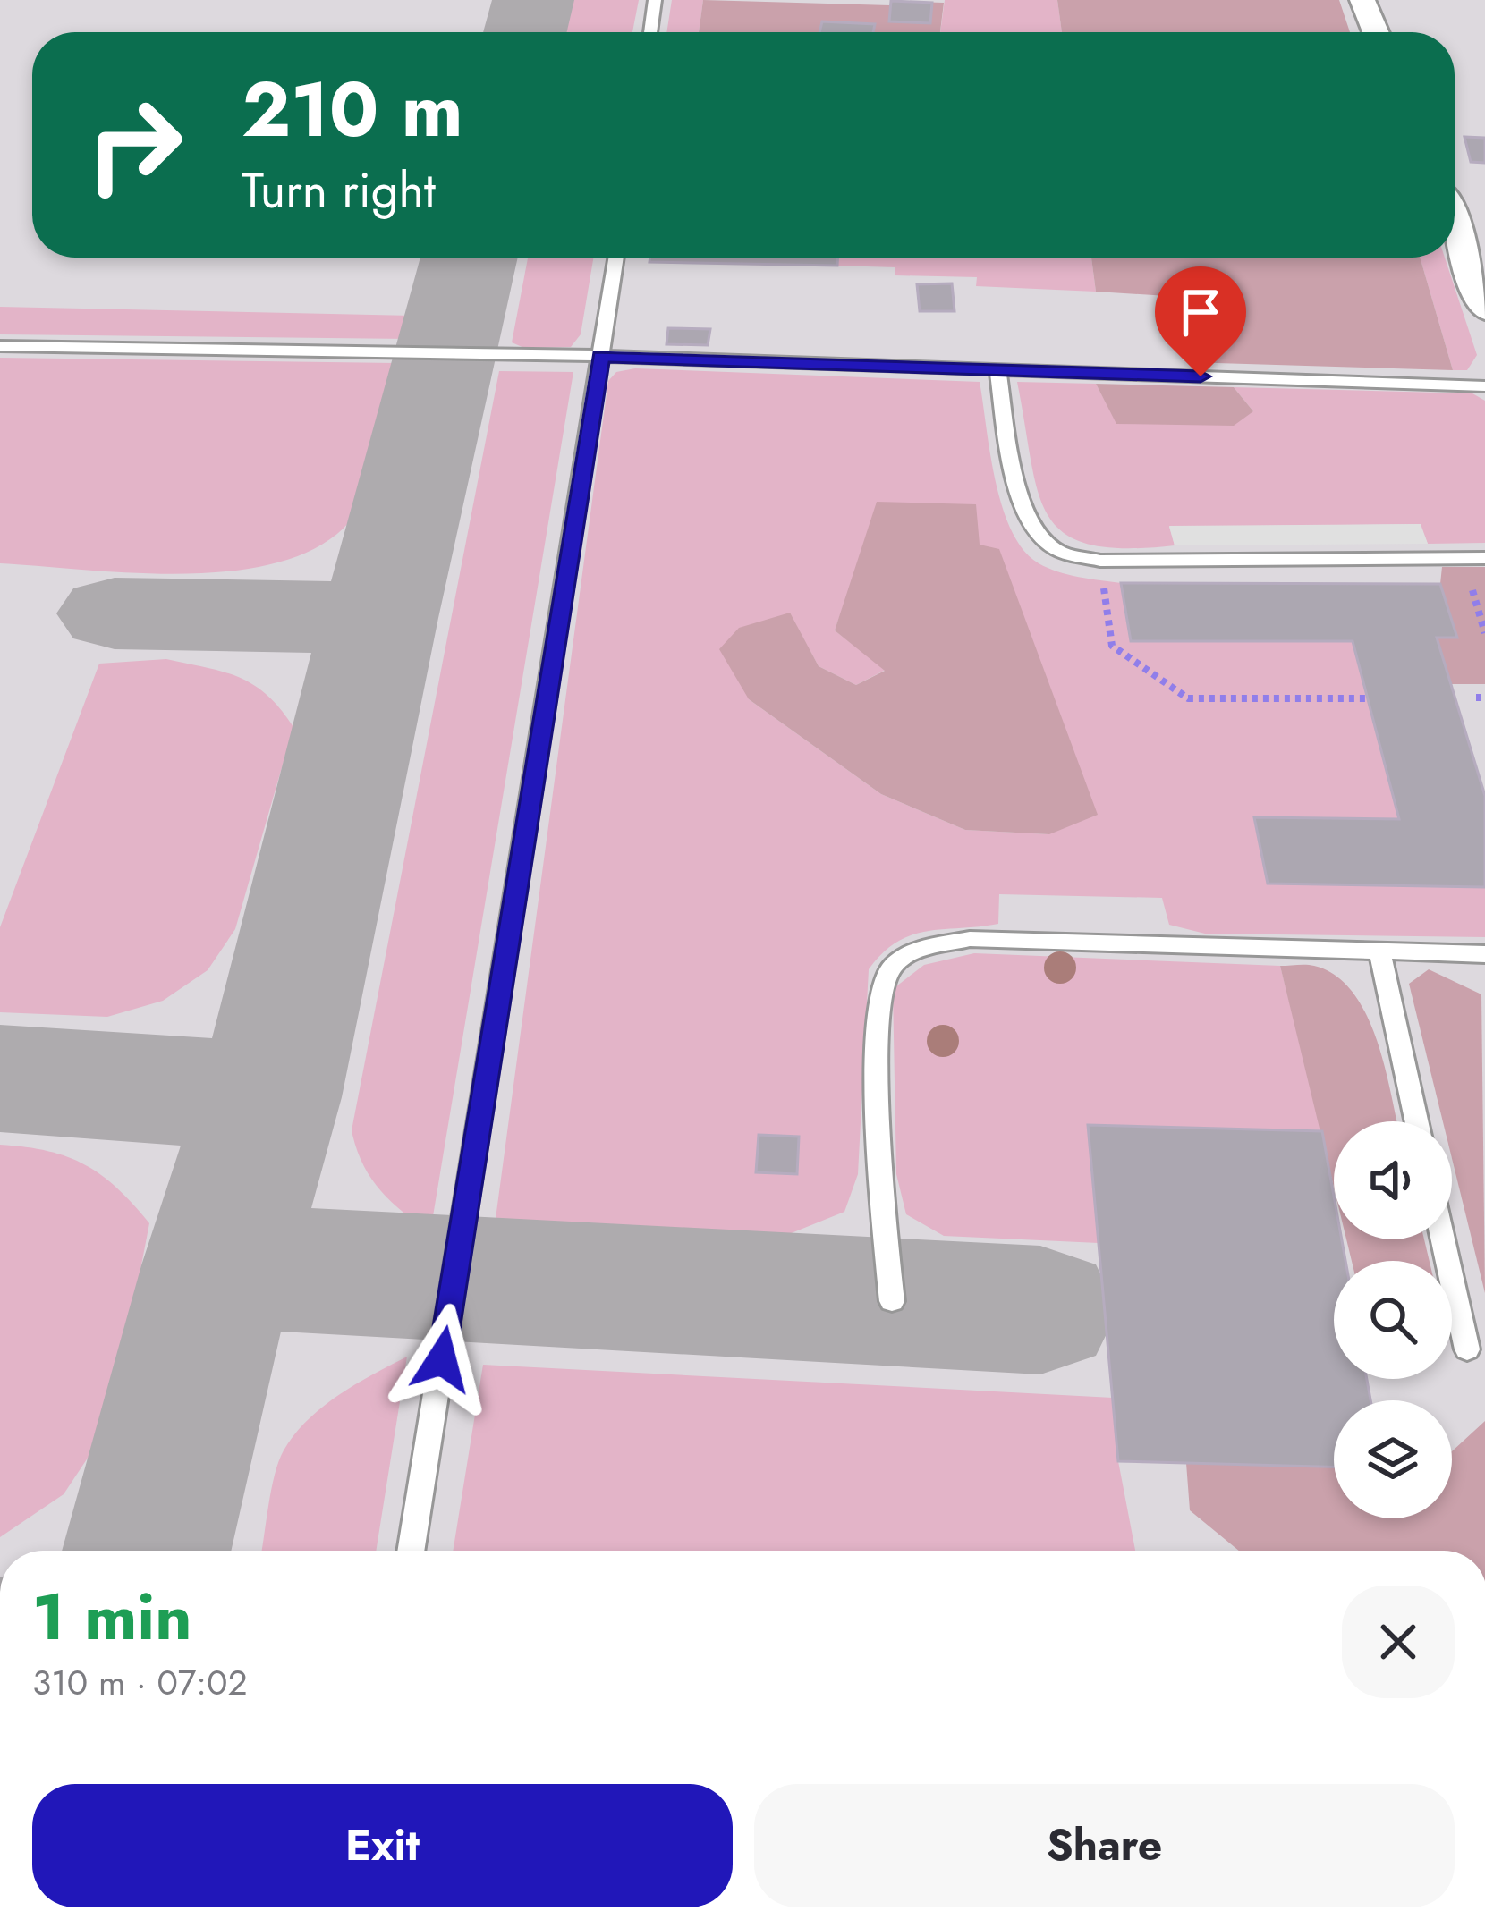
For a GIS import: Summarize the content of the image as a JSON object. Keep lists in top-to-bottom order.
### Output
{
  "page": {
    "turn": ["210 m", "Turn right"],
    "heading": ["1 min", "310 m · 07:02"],
    "buttons": ["Exit", "Share"]
  }
}
